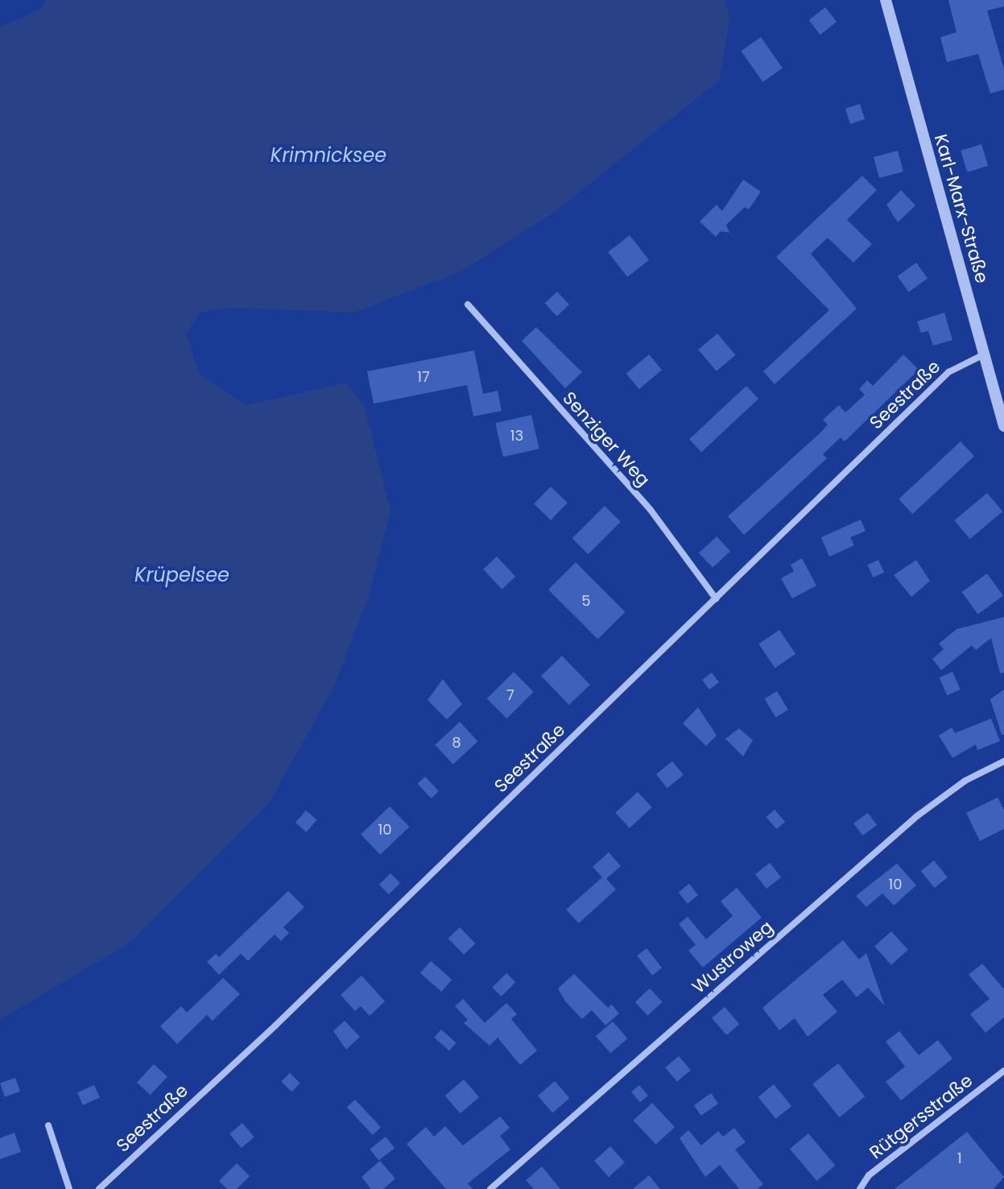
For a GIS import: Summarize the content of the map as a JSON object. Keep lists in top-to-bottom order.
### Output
{
  "streets": {
    "street": [
      "Karl-Marx-Straße",
      "Seestraße",
      "Senziger Weg",
      "Wustroweg",
      "Rütgersstraße"
    ]
  },
  "crossings": [
    ["Karl-Marx-Straße", "Seestraße"],
    ["Seestraße", "Senziger Weg"]
  ],
  "water": ["Krimnicksee", "Krüpelsee"],
  "house_numbers": [
    "17",
    "13",
    "5",
    "7",
    "8",
    "10",
    "10",
    "1"
  ]
}
